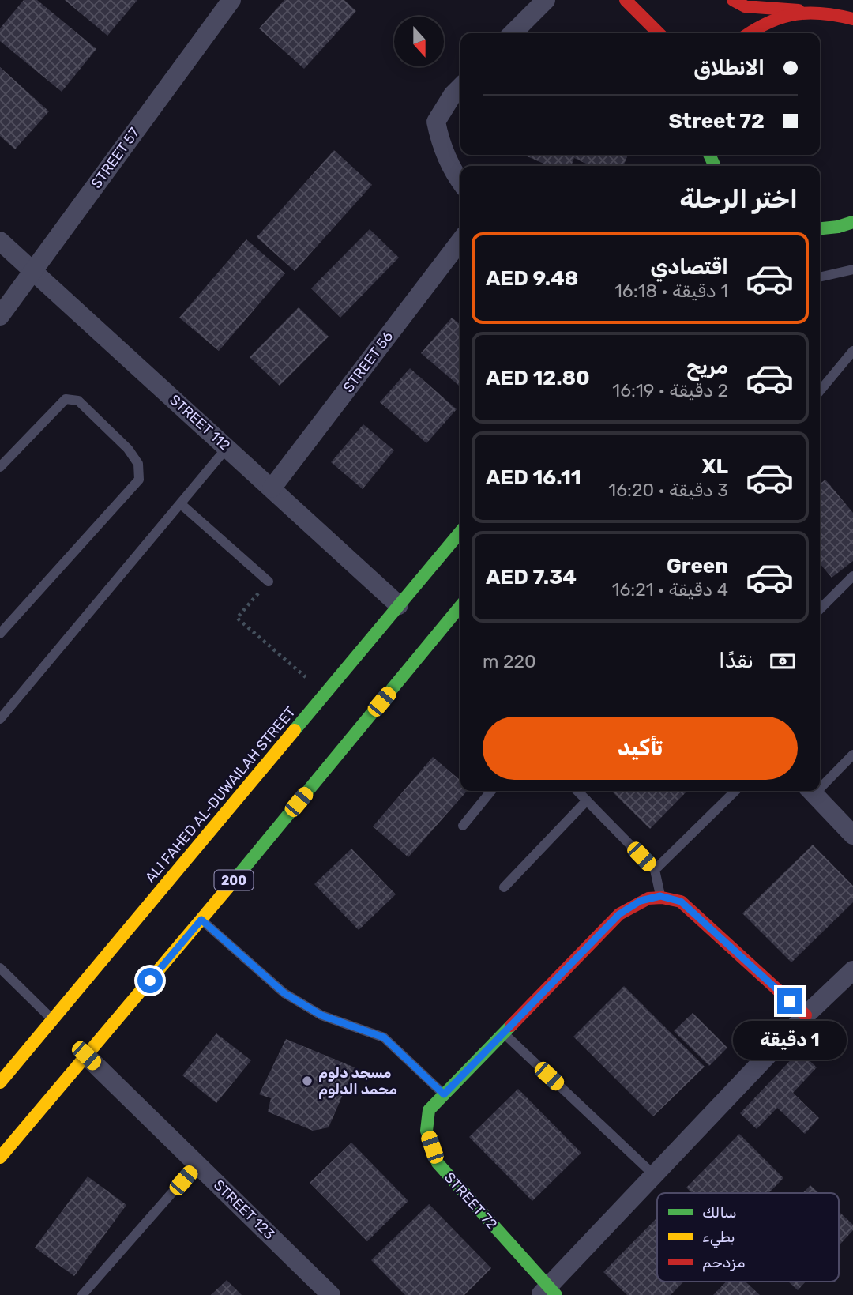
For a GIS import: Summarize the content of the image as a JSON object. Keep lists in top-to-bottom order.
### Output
{
  "streets": {
    "main road": ["ALI FAHED AL-DUWAILAH STREET", "200", "STREET 72"],
    "street": [
      "STREET 57",
      "STREET 56",
      "STREET 112",
      "STREET 123"
    ]
  },
  "crossings": [
    ["STREET 57", "STREET 112"],
    ["STREET 56", "STREET 112"],
    ["STREET 112", "ALI FAHED AL-DUWAILAH STREET"],
    ["200", "STREET 123"]
  ],
  "places": ["مسجد دلوم محمد الدلوم"],
  "legend": ["سالك", "بطيء", "مزدحم"],
  "north": "bottom",
  "page": {
    "banner": ["الانطلاق", "Street 72"],
    "heading": "اختر الرحلة",
    "list": [
      {
        "name": "اقتصادي",
        "note": "1 دقيقة · 16:18",
        "value": "AED 9.48"
      },
      {
        "name": "مريح",
        "note": "2 دقيقة · 16:19",
        "value": "AED 12.80"
      },
      {
        "name": "XL",
        "note": "3 دقيقة · 16:20",
        "value": "AED 16.11"
      },
      {
        "name": "Green",
        "note": "4 دقيقة · 16:21",
        "value": "AED 7.34"
      }
    ],
    "pay": ["نقدًا", "220 m"],
    "buttons": "تأكيد",
    "bubble": "1 دقيقة"
  }
}
